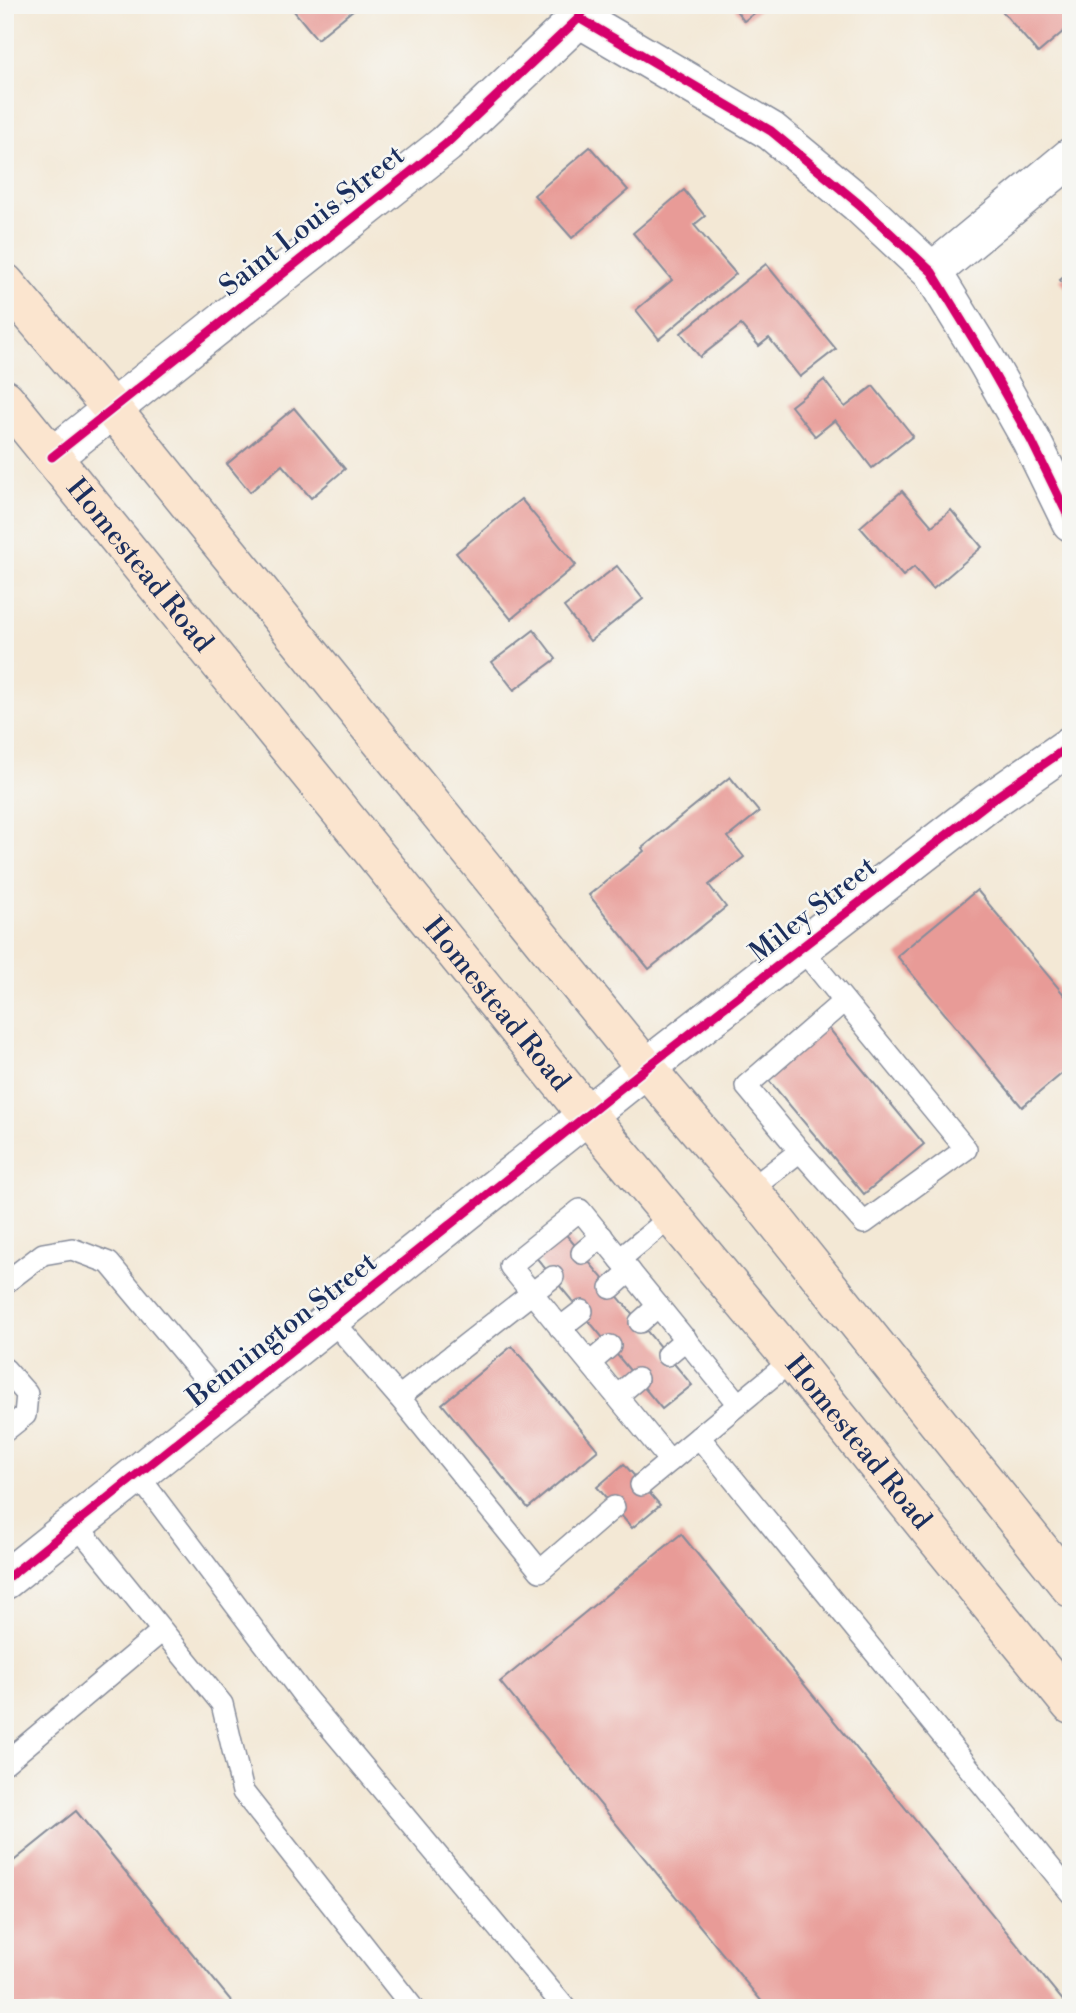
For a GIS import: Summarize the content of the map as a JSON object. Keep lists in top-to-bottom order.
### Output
{
  "streets": {
    "main road": ["Homestead Road"],
    "street": ["Saint Louis Street", "Miley Street", "Bennington Street"]
  },
  "crossings": [
    ["Saint Louis Street", "Homestead Road"],
    ["Homestead Road", "Miley Street"],
    ["Homestead Road", "Bennington Street"],
    ["Miley Street", "Bennington Street"]
  ]
}
